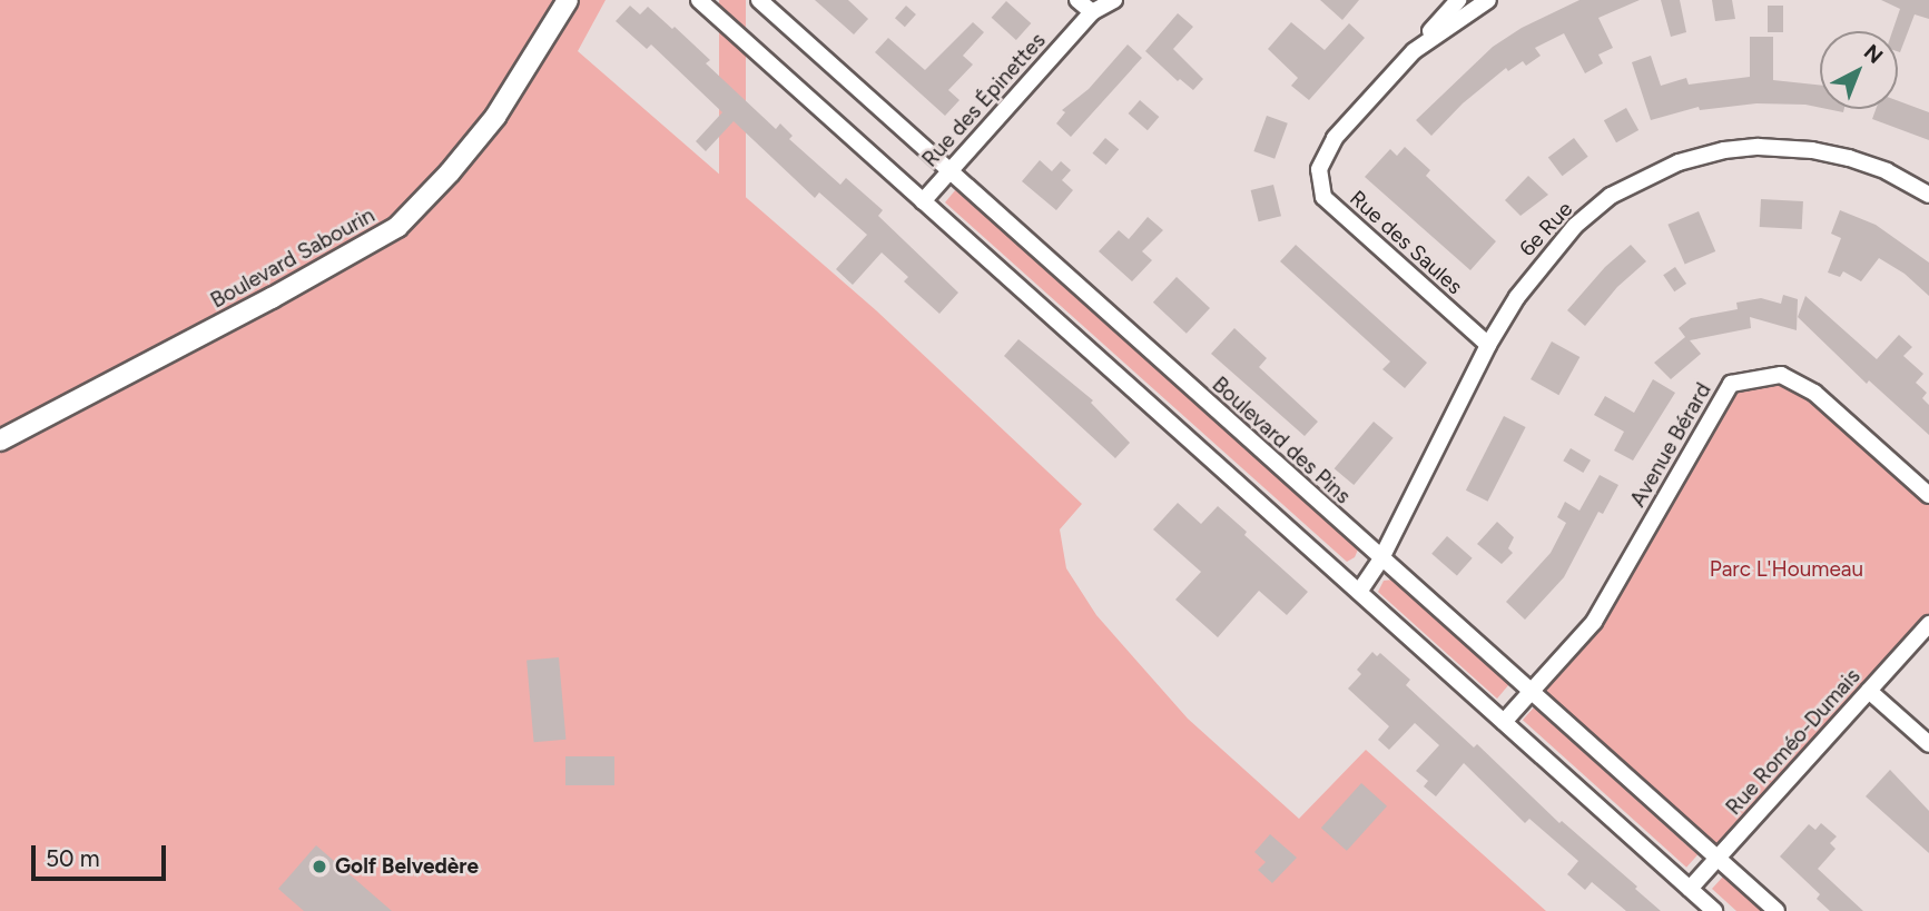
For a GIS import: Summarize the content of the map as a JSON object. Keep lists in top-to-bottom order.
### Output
{
  "streets": {
    "street": [
      "Rue des Épinettes",
      "6e Rue",
      "Rue des Saules",
      "Boulevard Sabourin",
      "Boulevard des Pins",
      "Avenue Bérard",
      "Rue Roméo-Dumais"
    ]
  },
  "crossings": [
    ["Rue des Épinettes", "Boulevard des Pins"],
    ["6e Rue", "Rue des Saules"],
    ["6e Rue", "Boulevard des Pins"],
    ["Boulevard des Pins", "Avenue Bérard"],
    ["Boulevard des Pins", "Rue Roméo-Dumais"]
  ],
  "parks": ["Parc L'Houmeau"],
  "places": ["Golf Belvedère"],
  "scale_bar": "50 m",
  "north": "top right"
}
